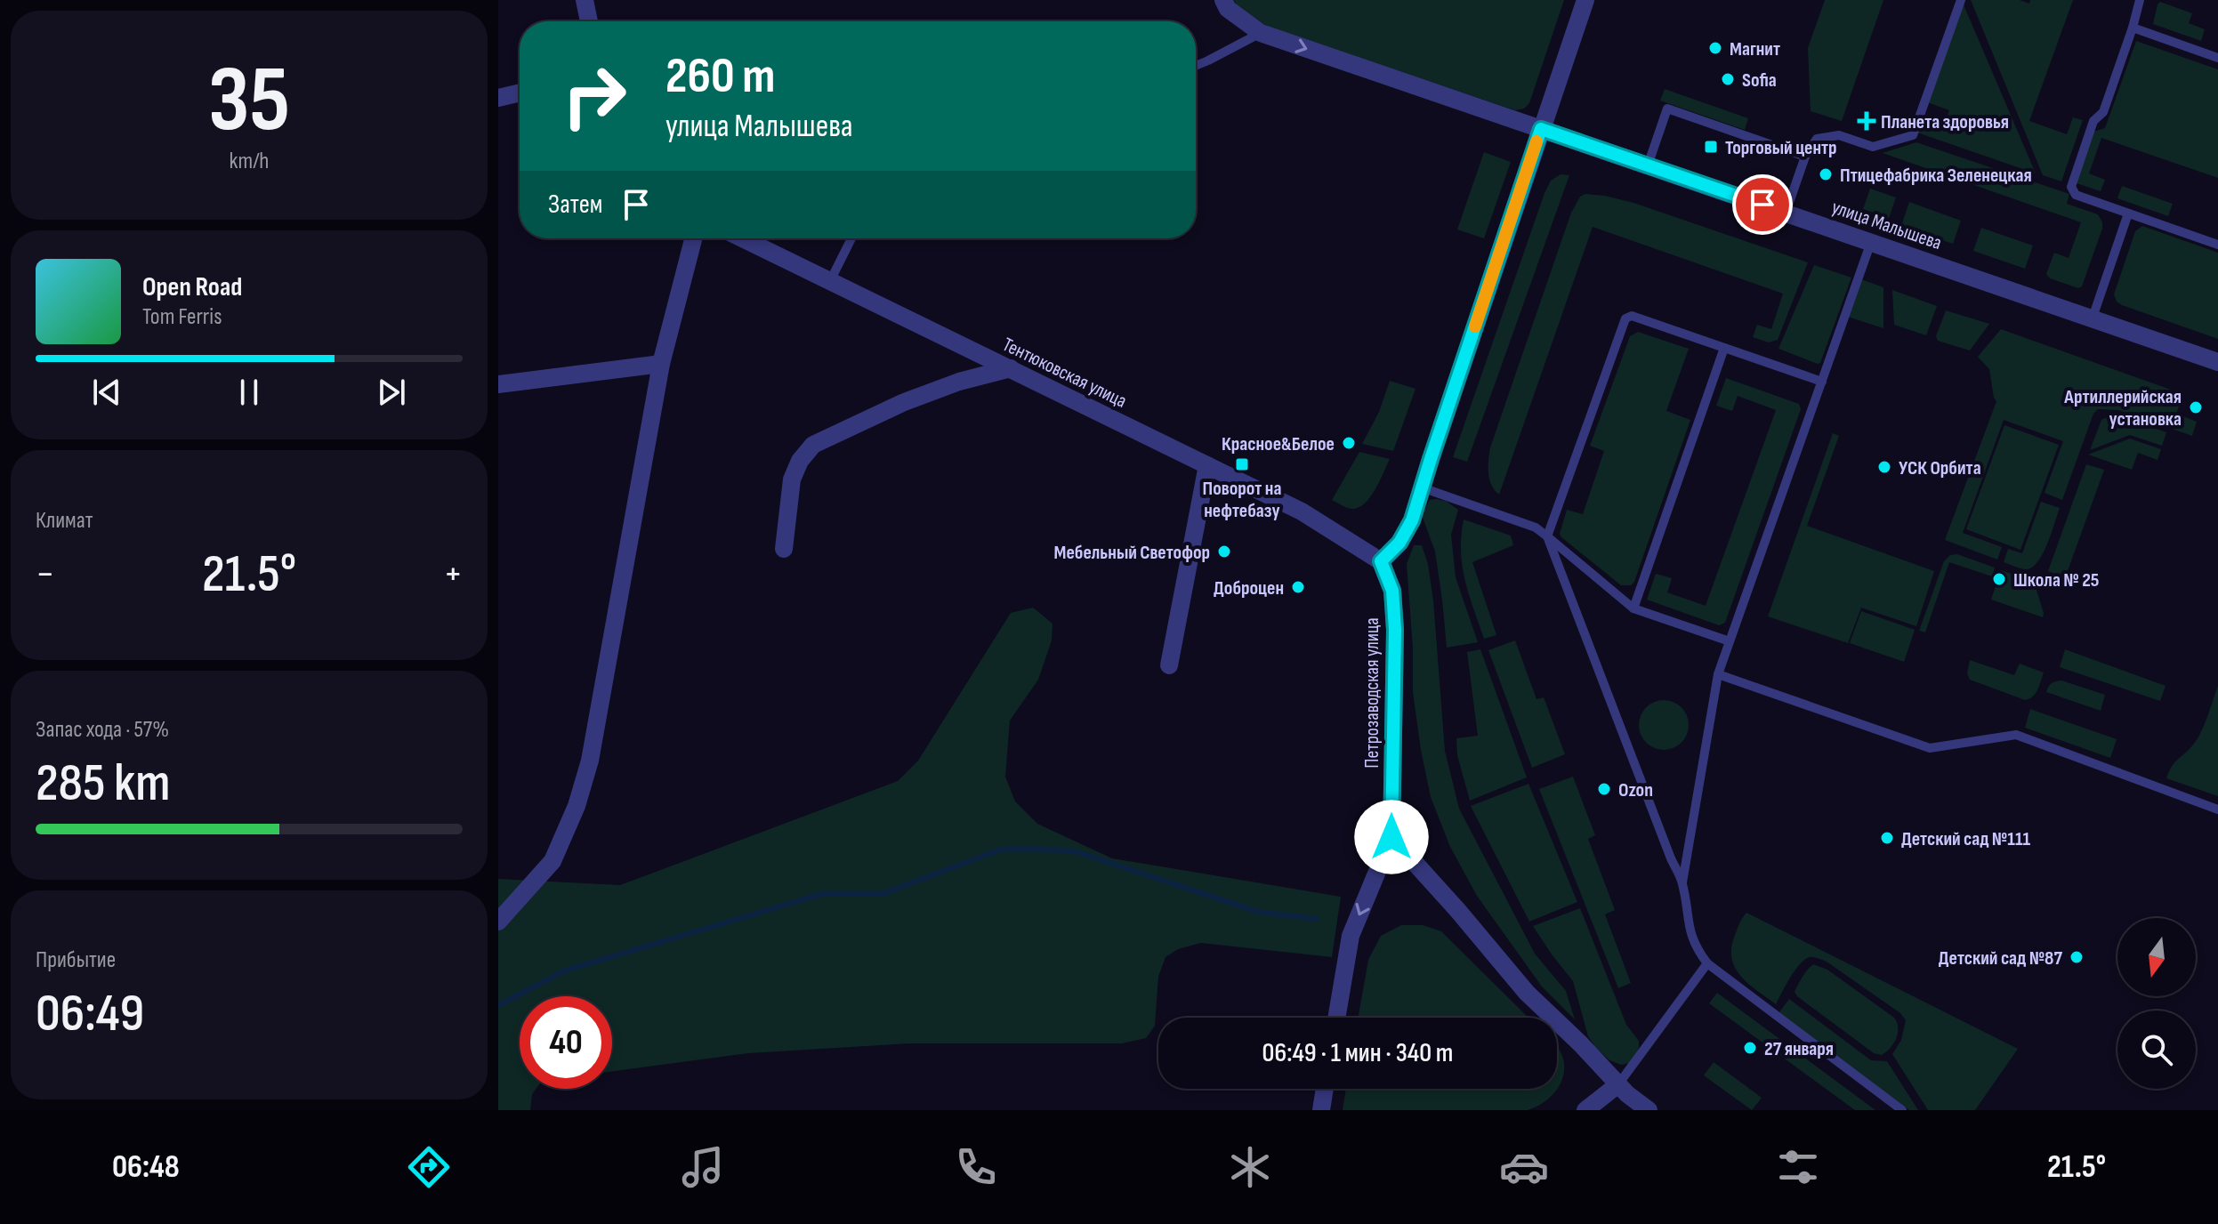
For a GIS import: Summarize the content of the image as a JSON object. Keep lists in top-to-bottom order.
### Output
{
  "streets": {
    "street": ["улица Малышева", "Тентюковская улица", "Петрозаводская улица"]
  },
  "crossings": [
    ["Тентюковская улица", "Петрозаводская улица"]
  ],
  "places": {
    "other": [
      "Магнит",
      "Sofia",
      "Птицефабрика Зеленецкая",
      "Артиллерийская установка",
      "Красное&Белое",
      "УСК Орбита",
      "Мебельный Светофор",
      "Школа № 25",
      "Доброцен",
      "Ozon",
      "Детский сад №111",
      "Детский сад №87",
      "27 января"
    ],
    "health": ["Планета здоровья"],
    "transit": ["Торговый центр", "Поворот на нефтебазу"]
  },
  "north": "bottom",
  "page": {
    "tile": [
      ["35", "km/h"],
      "Климат",
      ["Запас хода · 57%", "285 km"],
      ["Прибытие", "06:49"]
    ],
    "turn": ["260 m", "улица Малышева"],
    "then": "Затем",
    "song": ["Open Road", "Tom Ferris"],
    "heat": ["−", "21.5°", "+"],
    "limit": "40",
    "trip": "06:49 · 1 мин · 340 m",
    "tabs": ["06:48", "21.5°"]
  }
}
